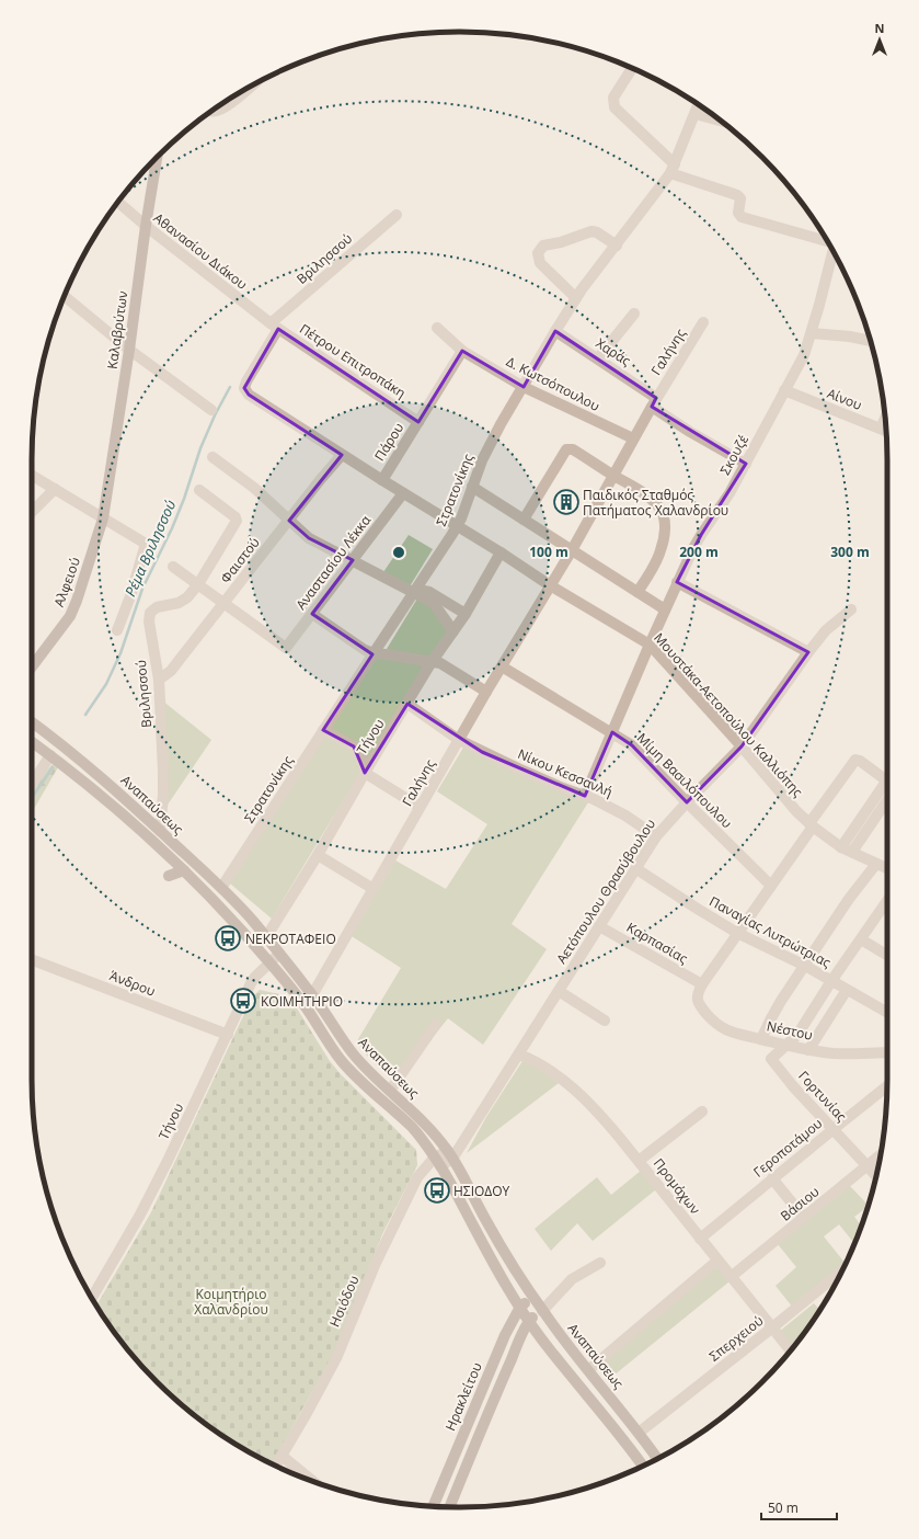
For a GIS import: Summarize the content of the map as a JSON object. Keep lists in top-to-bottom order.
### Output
{
  "streets": {
    "main road": [
      "Καλαβρύτων",
      "Αλφειού",
      "Αναπαύσεως",
      "Ηρακλείτου"
    ],
    "street": [
      "Αθανασίου Διάκου",
      "Βριλησσού",
      "Χαράς",
      "Γαλήνης",
      "Πέτρου Επιτροπάκη",
      "Δ. Κωτσόπουλου",
      "Αίνου",
      "Πάρου",
      "Σκουζέ",
      "Στρατονίκης",
      "Φαιστού",
      "Αναστασίου Λέκκα",
      "Μουστάκα-Αετοπούλου Καλλιόπης",
      "Τήνου",
      "Νίκου Κεσσανλή",
      "Μίμη Βασιλόπουλου",
      "Αετόπουλου Θρασύβουλου",
      "Παναγίας Λυτρώτριας",
      "Καρπασίας",
      "Άνδρου",
      "Νέστου",
      "Γορτυνίας",
      "Γεροποτάμου",
      "Προμάχων",
      "Βάσιου",
      "Ησιόδου",
      "Σπερχειού"
    ]
  },
  "crossings": [
    ["Αθανασίου Διάκου", "Βριλησσού"],
    ["Αθανασίου Διάκου", "Καλαβρύτων"],
    ["Αθανασίου Διάκου", "Πέτρου Επιτροπάκη"],
    ["Αθανασίου Διάκου", "Μουστάκα-Αετοπούλου Καλλιόπης"],
    ["Βριλησσού", "Πέτρου Επιτροπάκη"],
    ["Βριλησσού", "Φαιστού"],
    ["Βριλησσού", "Μουστάκα-Αετοπούλου Καλλιόπης"],
    ["Βριλησσού", "Αναπαύσεως"],
    ["Καλαβρύτων", "Αλφειού"],
    ["Χαράς", "Γαλήνης"],
    ["Χαράς", "Σκουζέ"],
    ["Χαράς", "Στρατονίκης"],
    ["Γαλήνης", "Δ. Κωτσόπουλου"],
    ["Γαλήνης", "Μουστάκα-Αετοπούλου Καλλιόπης"],
    ["Γαλήνης", "Νίκου Κεσσανλή"],
    ["Γαλήνης", "Μίμη Βασιλόπουλου"],
    ["Γαλήνης", "Αναπαύσεως"],
    ["Πέτρου Επιτροπάκη", "Πάρου"],
    ["Πέτρου Επιτροπάκη", "Μουστάκα-Αετοπούλου Καλλιόπης"],
    ["Δ. Κωτσόπουλου", "Πάρου"],
    ["Δ. Κωτσόπουλου", "Στρατονίκης"],
    ["Αίνου", "Σκουζέ"],
    ["Πάρου", "Μουστάκα-Αετοπούλου Καλλιόπης"],
    ["Σκουζέ", "Μουστάκα-Αετοπούλου Καλλιόπης"],
    ["Σκουζέ", "Νίκου Κεσσανλή"],
    ["Σκουζέ", "Μίμη Βασιλόπουλου"],
    ["Στρατονίκης", "Μουστάκα-Αετοπούλου Καλλιόπης"],
    ["Στρατονίκης", "Αναπαύσεως"],
    ["Φαιστού", "Αναστασίου Λέκκα"],
    ["Φαιστού", "Μουστάκα-Αετοπούλου Καλλιόπης"],
    ["Αναστασίου Λέκκα", "Μουστάκα-Αετοπούλου Καλλιόπης"],
    ["Μουστάκα-Αετοπούλου Καλλιόπης", "Τήνου"],
    ["Μουστάκα-Αετοπούλου Καλλιόπης", "Αετόπουλου Θρασύβουλου"],
    ["Τήνου", "Νίκου Κεσσανλή"],
    ["Τήνου", "Αναπαύσεως"],
    ["Τήνου", "Άνδρου"],
    ["Νίκου Κεσσανλή", "Αετόπουλου Θρασύβουλου"],
    ["Μίμη Βασιλόπουλου", "Αετόπουλου Θρασύβουλου"],
    ["Αναπαύσεως", "Αετόπουλου Θρασύβουλου"],
    ["Αναπαύσεως", "Ησιόδου"],
    ["Αναπαύσεως", "Σπερχειού"],
    ["Αναπαύσεως", "Ηρακλείτου"],
    ["Αετόπουλου Θρασύβουλου", "Παναγίας Λυτρώτριας"],
    ["Αετόπουλου Θρασύβουλου", "Καρπασίας"],
    ["Αετόπουλου Θρασύβουλου", "Προμάχων"],
    ["Αετόπουλου Θρασύβουλου", "Ησιόδου"],
    ["Καρπασίας", "Νέστου"],
    ["Νέστου", "Γορτυνίας"],
    ["Γορτυνίας", "Γεροποτάμου"],
    ["Γορτυνίας", "Βάσιου"],
    ["Γεροποτάμου", "Προμάχων"],
    ["Προμάχων", "Βάσιου"],
    ["Προμάχων", "Σπερχειού"]
  ],
  "water": ["Ρέμα Βριλησσού"],
  "parks": ["Κοιμητήριο Χαλανδρίου"],
  "places": {
    "building": ["Παιδικός Σταθμός Πατήματος Χαλανδρίου"],
    "bus stop": ["ΝΕΚΡΟΤΑΦΕΙΟ", "ΚΟΙΜΗΤΗΡΙΟ", "ΗΣΙΟΔΟΥ"]
  },
  "scale_bar": "50 m",
  "north": "top",
  "rings": ["100 m", "200 m", "300 m"]
}
